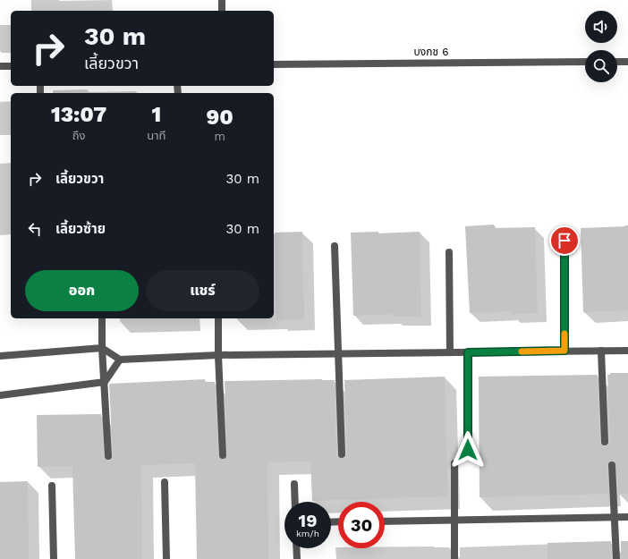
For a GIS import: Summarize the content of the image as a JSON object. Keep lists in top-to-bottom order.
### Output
{
  "streets": {
    "street": ["บงกช 6"]
  },
  "page": {
    "turn": ["30 m", "เลี้ยวขวา"],
    "eta": [
      "13:07",
      "ถึง",
      "1",
      "นาที",
      "90",
      "m"
    ],
    "list": [
      {
        "name": "เลี้ยวขวา",
        "value": "30 m"
      },
      {
        "name": "เลี้ยวซ้าย",
        "value": "30 m"
      }
    ],
    "buttons": ["ออก", "แชร์"],
    "speed": "19 km/h",
    "limit": "30"
  }
}
